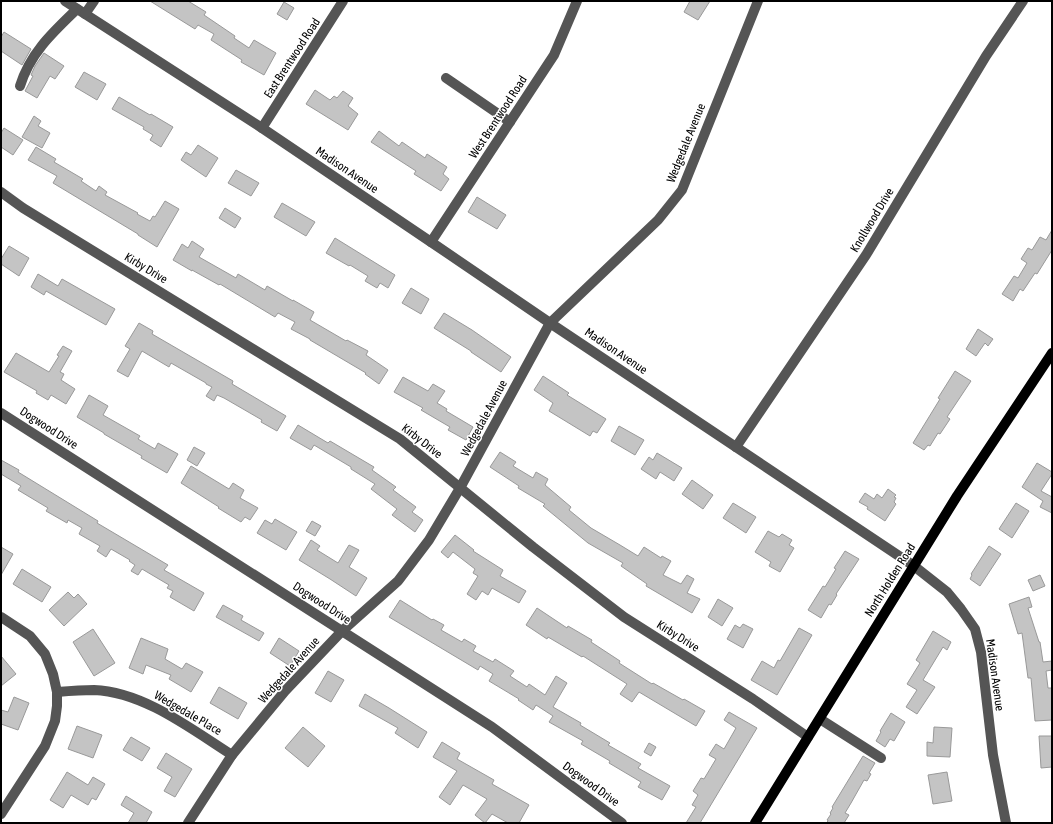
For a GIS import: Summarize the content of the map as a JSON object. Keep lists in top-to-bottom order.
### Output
{
  "streets": {
    "main road": ["North Holden Road"],
    "street": [
      "East Brentwood Road",
      "West Brentwood Road",
      "Wedgedale Avenue",
      "Madison Avenue",
      "Knollwood Drive",
      "Kirby Drive",
      "Dogwood Drive",
      "Wedgedale Place"
    ]
  },
  "crossings": [
    ["East Brentwood Road", "Madison Avenue"],
    ["West Brentwood Road", "Madison Avenue"],
    ["Wedgedale Avenue", "Madison Avenue"],
    ["Wedgedale Avenue", "Kirby Drive"],
    ["Wedgedale Avenue", "Dogwood Drive"],
    ["Wedgedale Avenue", "Wedgedale Place"],
    ["Madison Avenue", "Knollwood Drive"],
    ["Madison Avenue", "North Holden Road"],
    ["Kirby Drive", "North Holden Road"]
  ]
}
